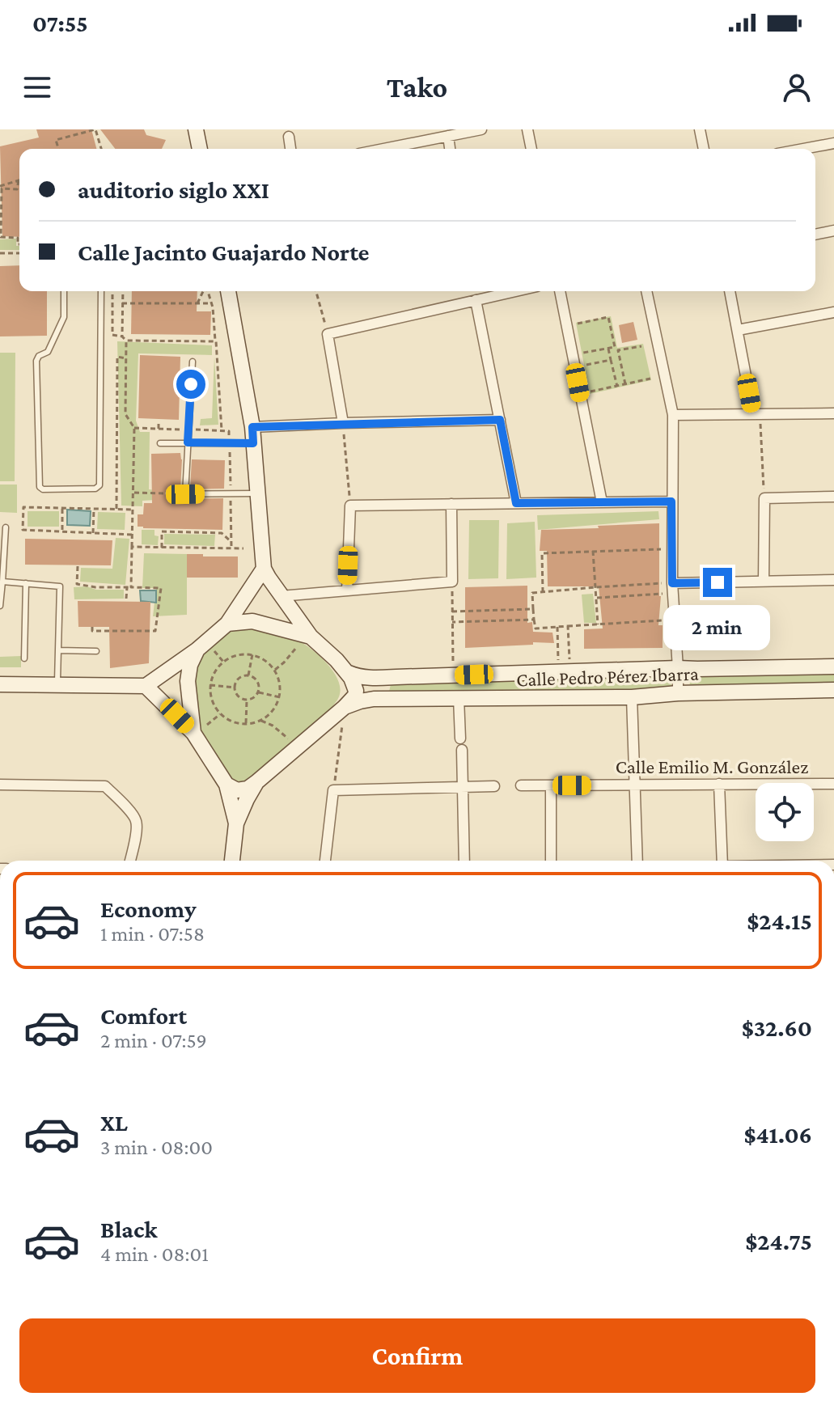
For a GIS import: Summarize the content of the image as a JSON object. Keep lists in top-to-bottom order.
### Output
{
  "streets": {
    "main road": ["Calle Pedro Pérez Ibarra"],
    "street": ["Calle Emilio M. González"]
  },
  "page": {
    "status": "07:55",
    "header": "Tako",
    "banner": ["auditorio siglo XXI", "Calle Jacinto Guajardo Norte"],
    "bubble": "2 min",
    "list": [
      {
        "name": "Economy",
        "note": "1 min · 07:58",
        "value": "$24.15"
      },
      {
        "name": "Comfort",
        "note": "2 min · 07:59",
        "value": "$32.60"
      },
      {
        "name": "XL",
        "note": "3 min · 08:00",
        "value": "$41.06"
      },
      {
        "name": "Black",
        "note": "4 min · 08:01",
        "value": "$24.75"
      }
    ],
    "buttons": "Confirm"
  }
}
